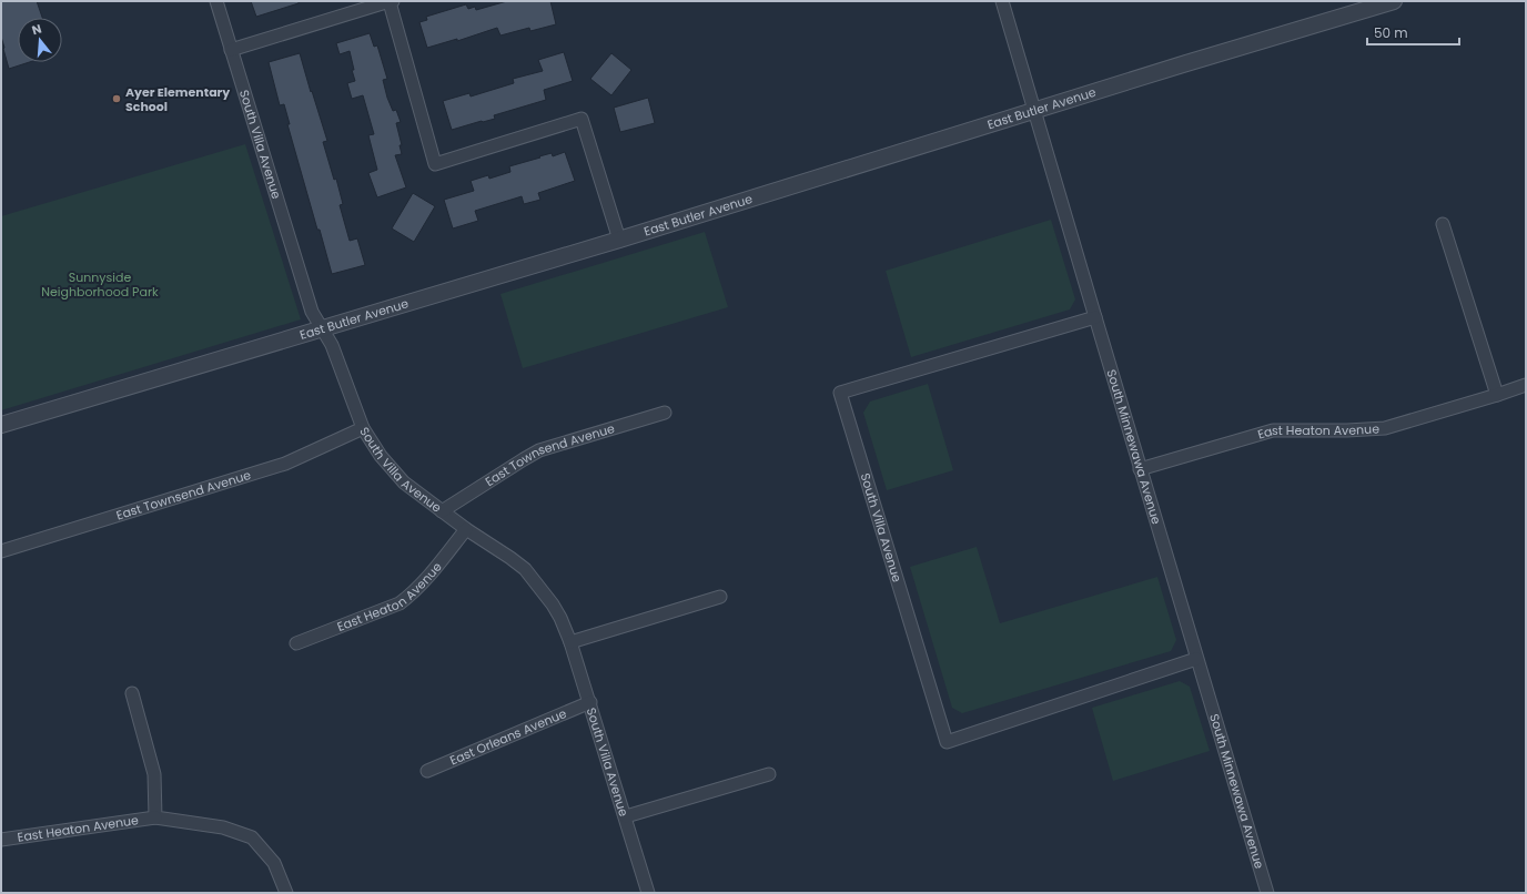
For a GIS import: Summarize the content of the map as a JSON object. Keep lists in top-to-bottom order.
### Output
{
  "streets": {
    "street": [
      "East Butler Avenue",
      "South Villa Avenue",
      "East Heaton Avenue",
      "South Minnewawa Avenue",
      "East Townsend Avenue",
      "East Orleans Avenue"
    ]
  },
  "crossings": [
    ["East Butler Avenue", "South Villa Avenue"],
    ["East Butler Avenue", "South Minnewawa Avenue"],
    ["South Villa Avenue", "East Heaton Avenue"],
    ["South Villa Avenue", "South Minnewawa Avenue"],
    ["South Villa Avenue", "East Townsend Avenue"],
    ["South Villa Avenue", "East Orleans Avenue"],
    ["East Heaton Avenue", "South Minnewawa Avenue"]
  ],
  "parks": ["Sunnyside Neighborhood Park"],
  "places": ["Ayer Elementary School"],
  "scale_bar": "50 m",
  "north": "top"
}
